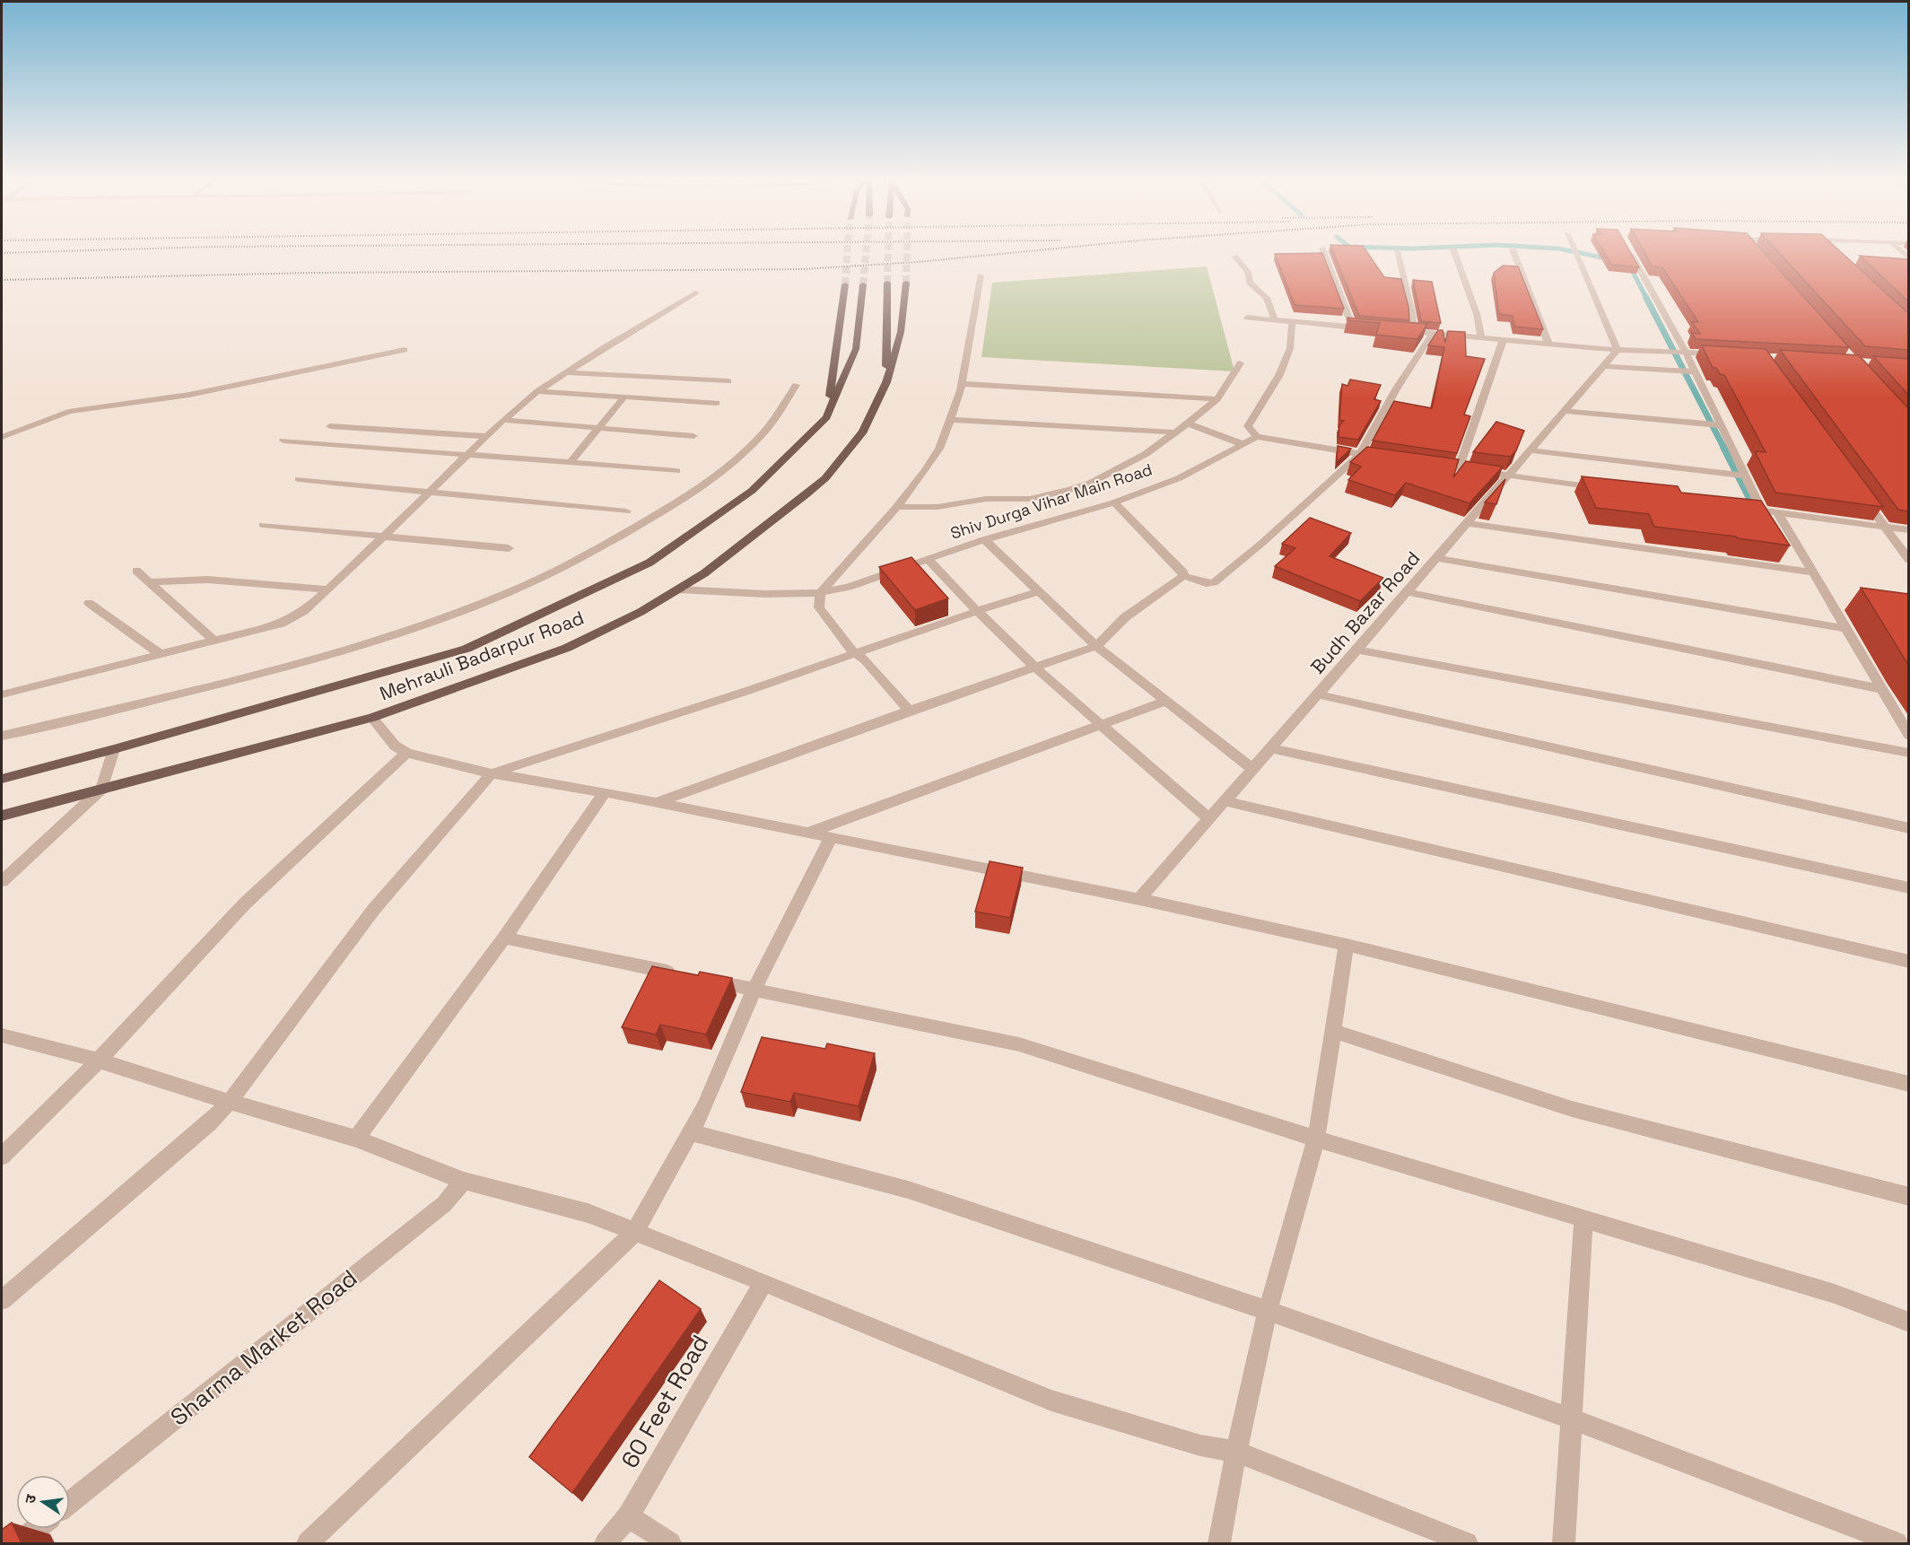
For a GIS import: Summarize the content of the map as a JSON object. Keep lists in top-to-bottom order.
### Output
{
  "streets": {
    "main road": ["Mehrauli Badarpur Road"],
    "street": [
      "Shiv Durga Vihar Main Road",
      "Budh Bazar Road",
      "Sharma Market Road",
      "60 Feet Road"
    ]
  },
  "crossings": [
    ["Shiv Durga Vihar Main Road", "Mehrauli Badarpur Road"]
  ],
  "north": "left"
}
